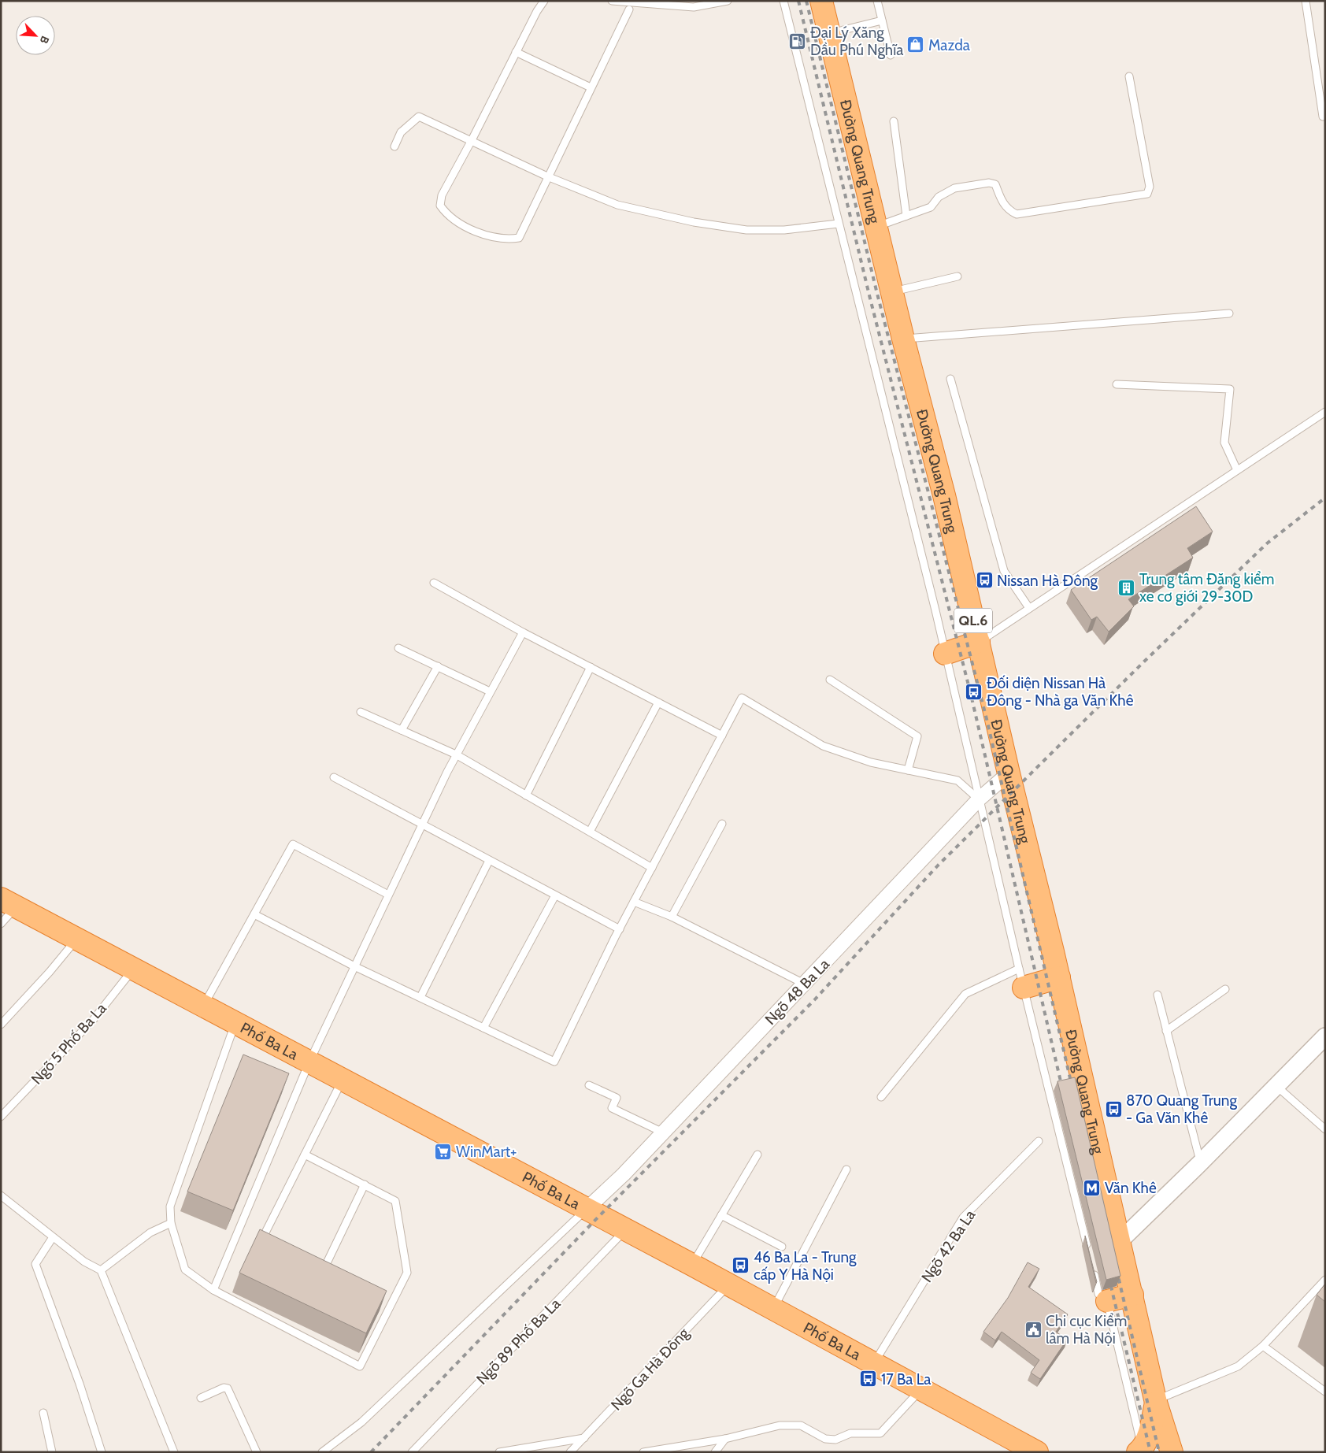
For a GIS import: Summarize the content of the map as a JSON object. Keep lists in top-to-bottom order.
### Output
{
  "streets": {
    "highway": ["Đường Quang Trung", "QL.6", "Phố Ba La"],
    "street": ["Ngõ 48 Ba La"],
    "lane": [
      "Ngõ 5 Phố Ba La",
      "Ngõ 42 Ba La",
      "Ngõ 89 Phố Ba La",
      "Ngõ Ga Hà Đông"
    ]
  },
  "crossings": [
    ["Đường Quang Trung", "Ngõ 48 Ba La"],
    ["Ngõ 48 Ba La", "Phố Ba La"],
    ["Phố Ba La", "Ngõ 5 Phố Ba La"],
    ["Phố Ba La", "Ngõ 42 Ba La"],
    ["Phố Ba La", "Ngõ 89 Phố Ba La"],
    ["Phố Ba La", "Ngõ Ga Hà Đông"]
  ],
  "places": {
    "fuel station": ["Đại Lý Xăng Dầu Phú Nghĩa"],
    "shop": ["Mazda"],
    "bus stop": [
      "Nissan Hà Đông",
      "Đối diện Nissan Hà Đông - Nhà ga Văn Khê",
      "870 Quang Trung - Ga Văn Khê",
      "46 Ba La - Trung cấp Y Hà Nội",
      "17 Ba La"
    ],
    "building": ["Trung tâm Đăng kiểm xe cơ giới 29-30D"],
    "supermarket": ["WinMart+"],
    "metro station": ["Văn Khê"],
    "public building": ["Chi cục Kiểm lâm Hà Nội"]
  },
  "north": "bottom right"
}
